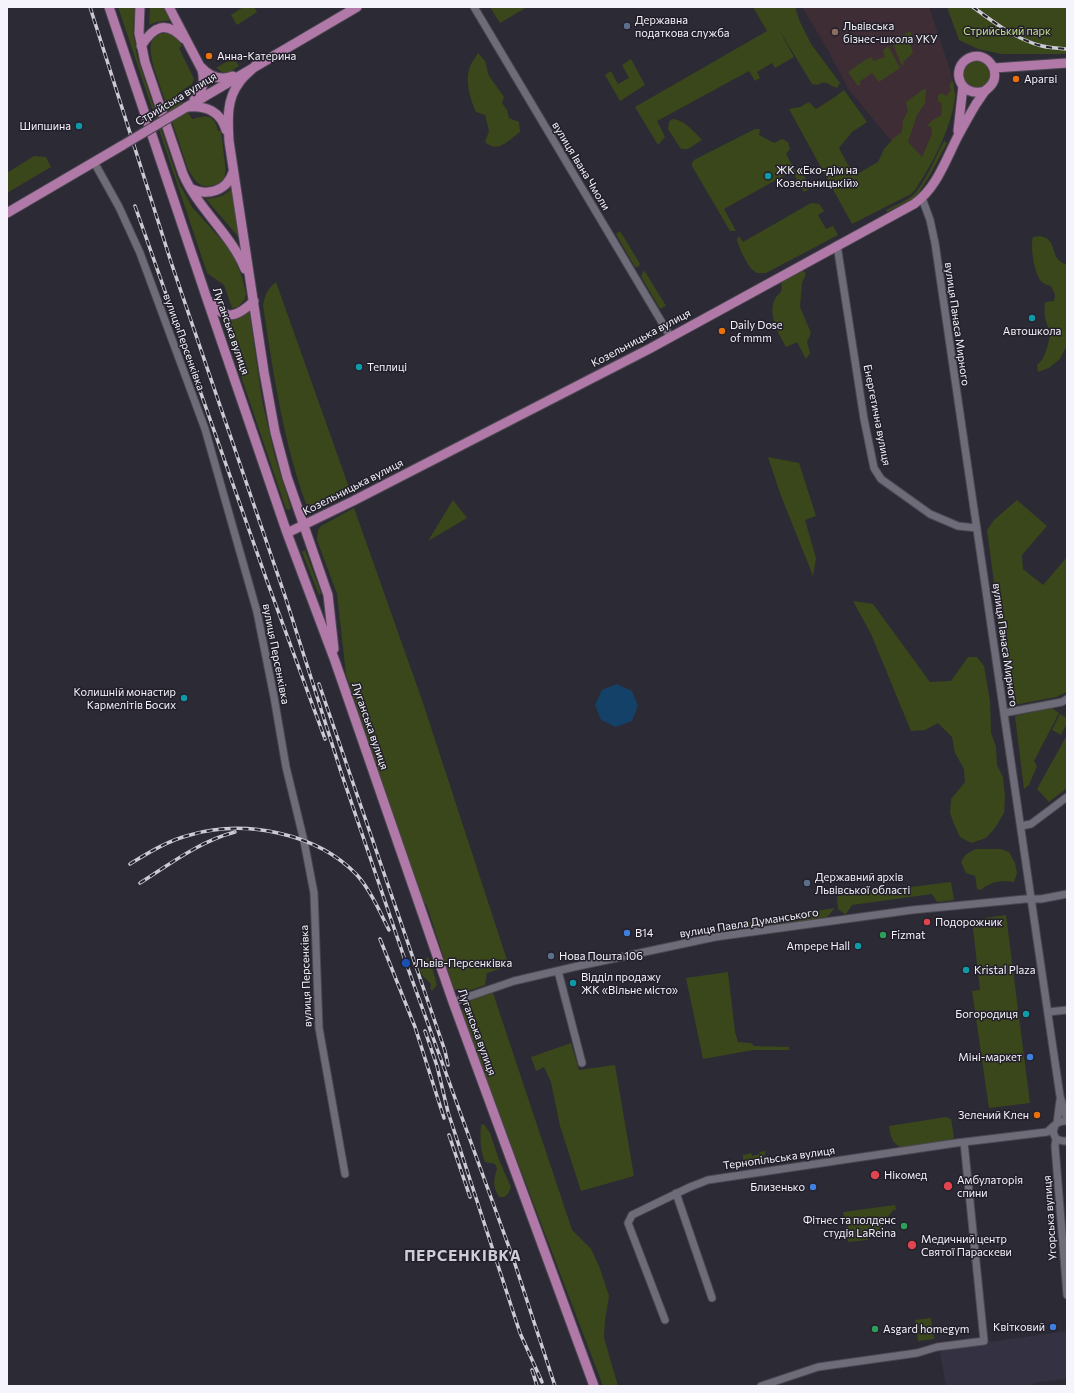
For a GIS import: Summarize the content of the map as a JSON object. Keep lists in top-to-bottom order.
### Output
{
  "streets": {
    "main road": ["Стрийська вулиця", "Луганська вулиця", "Козельницька вулиця"],
    "street": [
      "вулиця Івана Чмоли",
      "вулиця Панаса Мирного",
      "вулиця Персенківка",
      "Енергетична вулиця",
      "вулиця Павла Думанського",
      "Тернопільська вулиця",
      "Угорська вулиця"
    ]
  },
  "crossings": [
    ["Стрийська вулиця", "Луганська вулиця"],
    ["Стрийська вулиця", "вулиця Персенківка"],
    ["вулиця Івана Чмоли", "Козельницька вулиця"],
    ["вулиця Панаса Мирного", "Козельницька вулиця"],
    ["вулиця Панаса Мирного", "Енергетична вулиця"],
    ["вулиця Панаса Мирного", "вулиця Павла Думанського"],
    ["вулиця Панаса Мирного", "Угорська вулиця"],
    ["Луганська вулиця", "Козельницька вулиця"],
    ["Луганська вулиця", "вулиця Павла Думанського"],
    ["Козельницька вулиця", "Енергетична вулиця"]
  ],
  "districts": ["ПЕРСЕНКІВКА"],
  "parks": ["Стрийський парк"],
  "places": [
    "Державна податкова служба",
    "Львівська бізнес-школа УКУ",
    "Анна-Катерина",
    "Арагві",
    "Шипшина",
    "ЖК «Еко-дім на Козельницькій»",
    "Автошкола",
    "Daily Dose of mmm",
    "Теплиці",
    "Колишній монастир Кармелітів Босих",
    "Державний архів Львівської області",
    "Подорожник",
    "В14",
    "Fizmat",
    "Ampepe Hall",
    "Нова Пошта 106",
    "Львів-Персенківка",
    "Kristal Plaza",
    "Відділ продажу ЖК «Вільне місто»",
    "Богородиця",
    "Міні-маркет",
    "Зелений Клен",
    "Нікомед",
    "Амбулаторія спини",
    "Близенько",
    "Фітнес та полденс студія LaReina",
    "Медичний центр Святої Параскеви",
    "Квітковий",
    "Asgard homegym"
  ]
}
